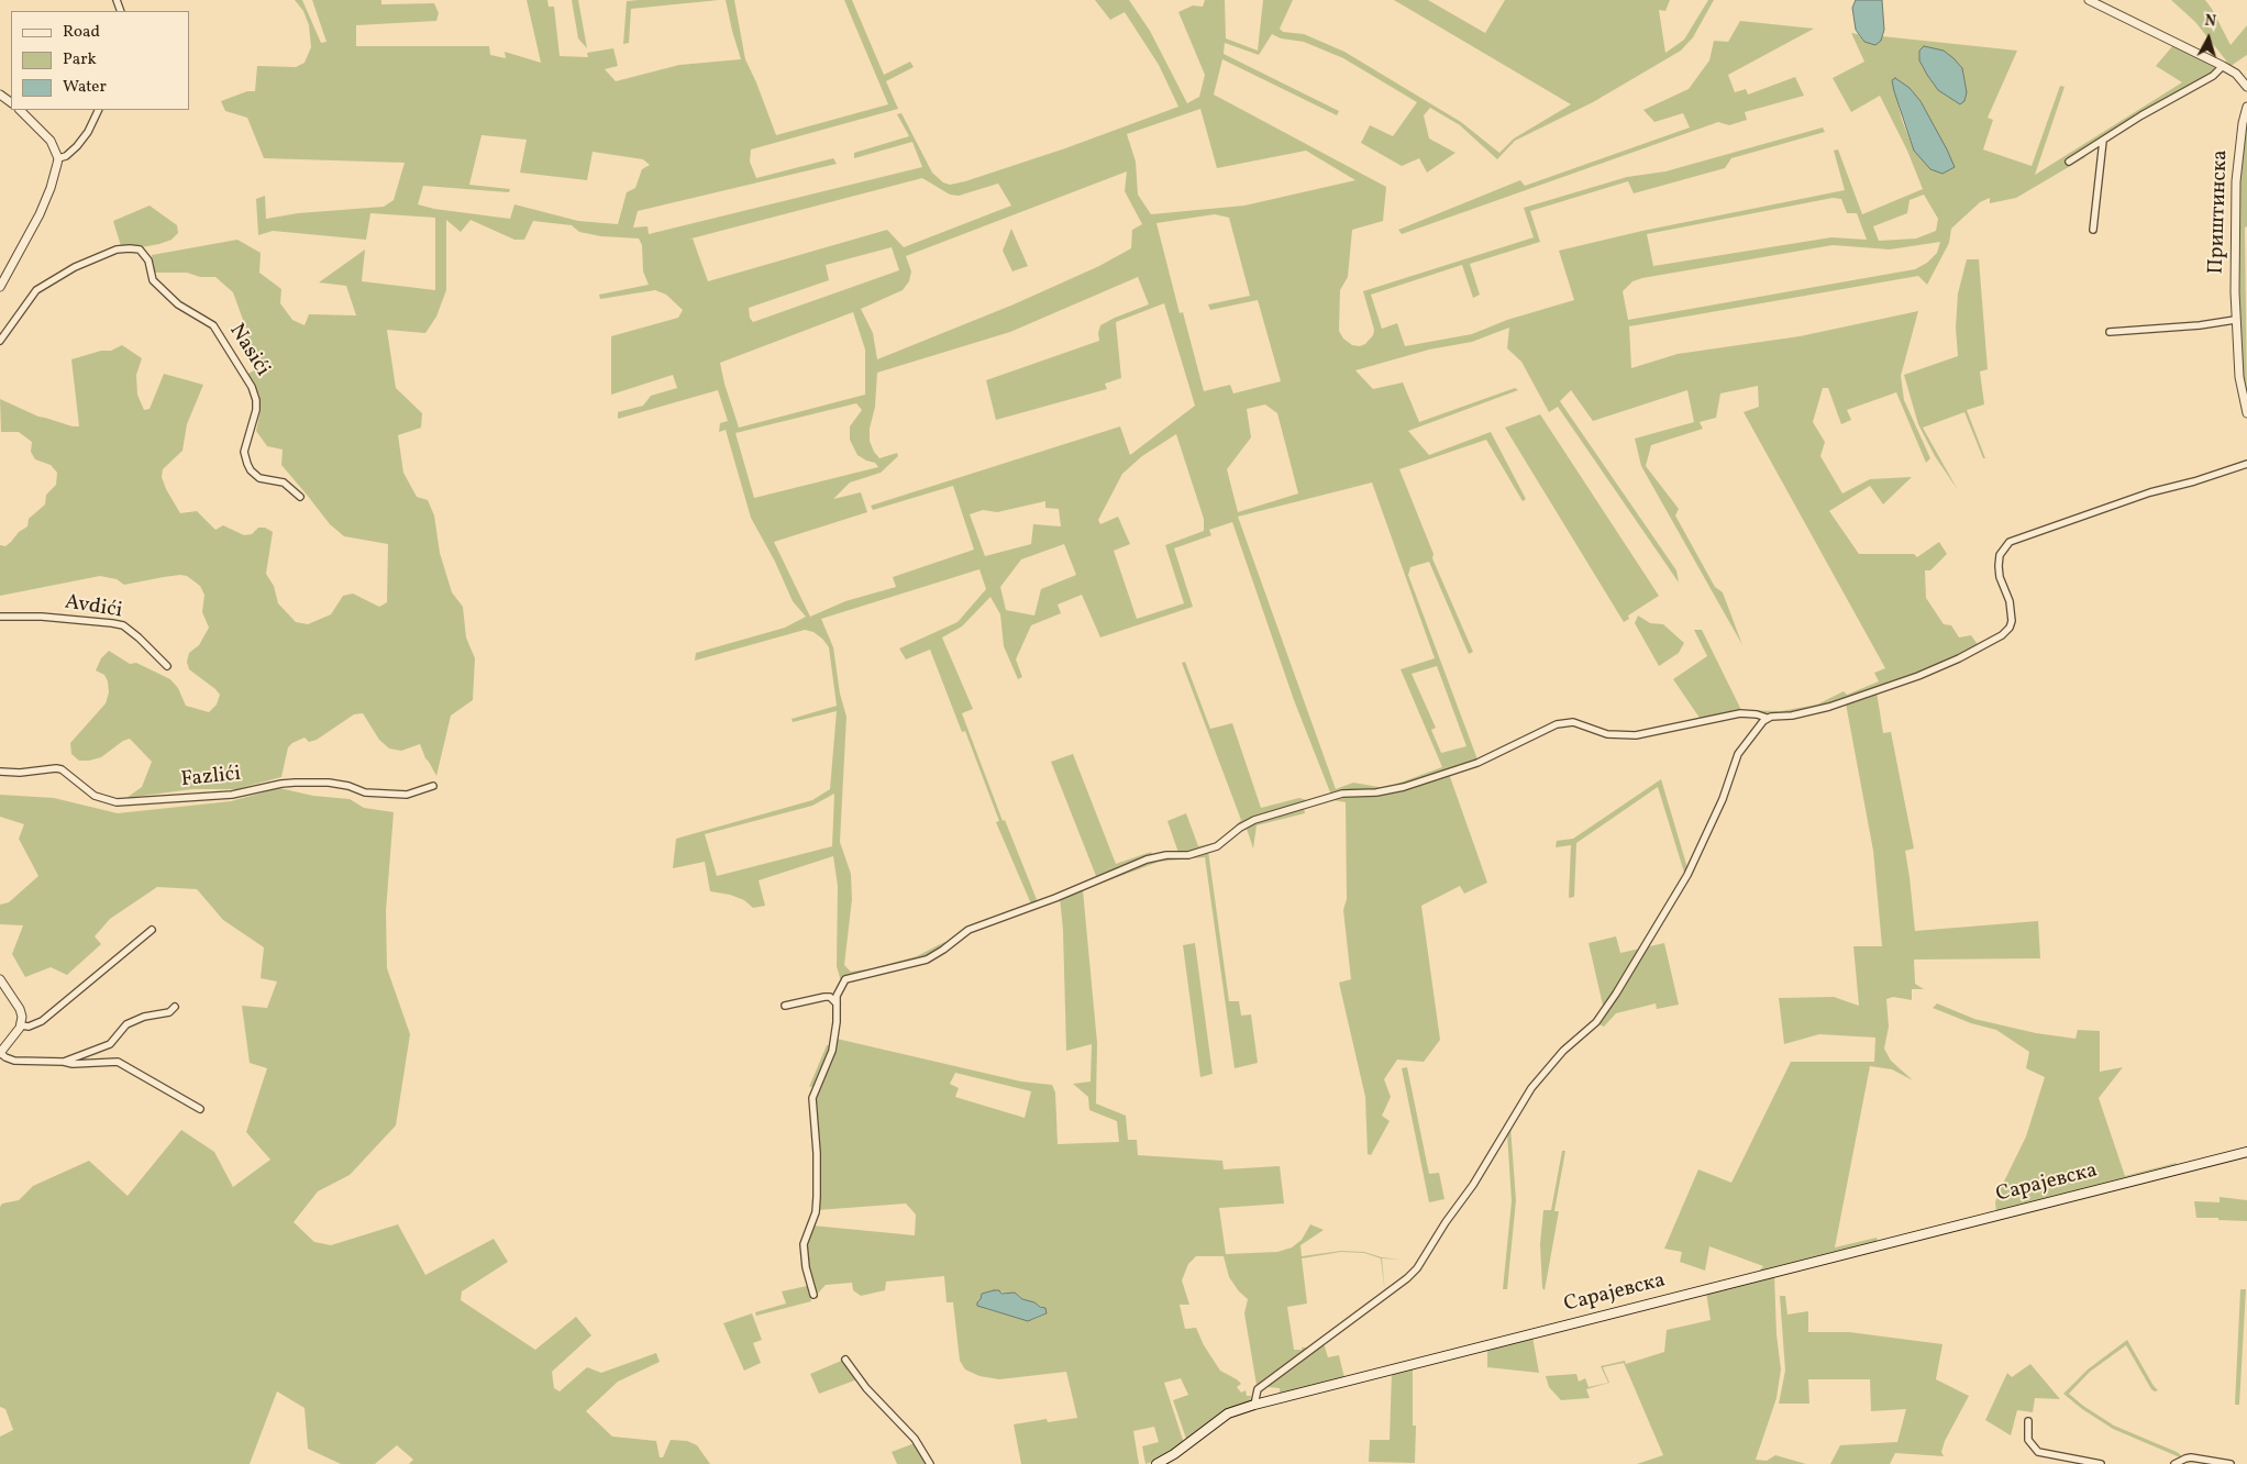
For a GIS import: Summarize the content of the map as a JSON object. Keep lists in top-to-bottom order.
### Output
{
  "streets": {
    "main road": ["Сарајевска"],
    "street": [
      "Приштинска",
      "Nasići",
      "Avdići",
      "Fazlići"
    ]
  },
  "legend": ["Road", "Park", "Water"],
  "north": "top"
}
